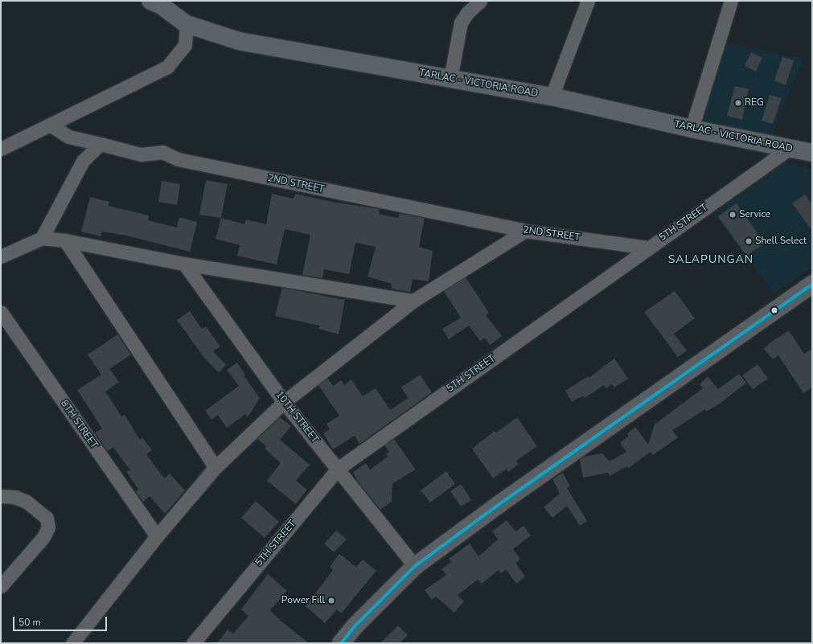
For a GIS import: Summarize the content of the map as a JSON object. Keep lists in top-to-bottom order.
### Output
{
  "streets": {
    "main road": ["TARLAC - VICTORIA ROAD"],
    "street": [
      "2ND STREET",
      "5TH STREET",
      "10TH STREET",
      "8TH STREET"
    ]
  },
  "crossings": [
    ["TARLAC - VICTORIA ROAD", "5TH STREET"],
    ["2ND STREET", "5TH STREET"],
    ["5TH STREET", "10TH STREET"]
  ],
  "districts": ["SALAPUNGAN"],
  "places": [
    "REG",
    "Service",
    "Shell Select",
    "Power Fill"
  ],
  "scale_bar": "50 m"
}
